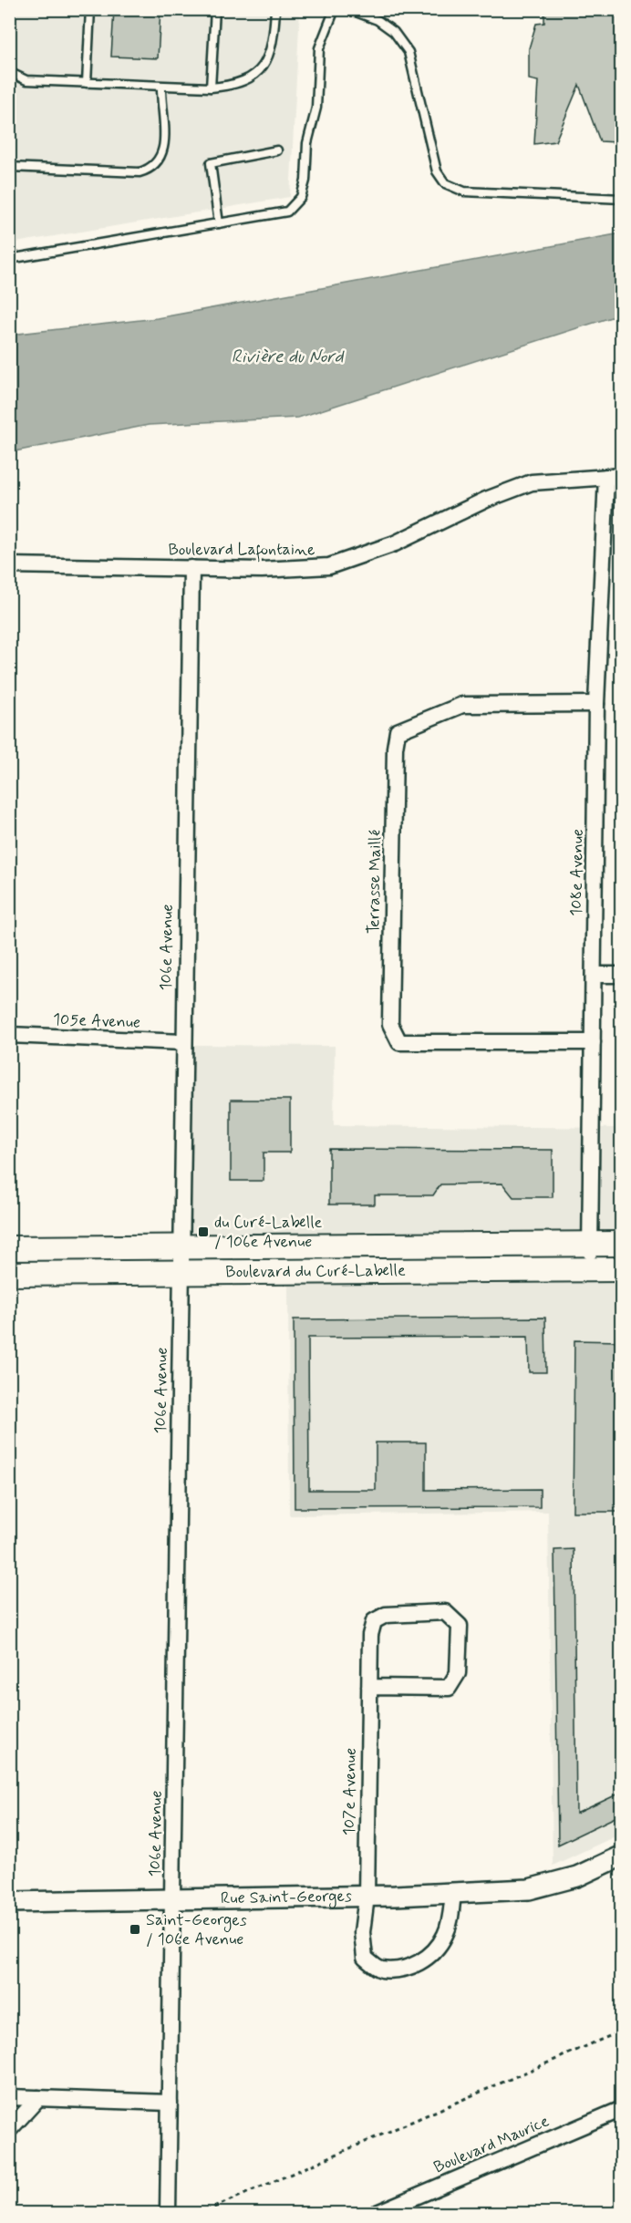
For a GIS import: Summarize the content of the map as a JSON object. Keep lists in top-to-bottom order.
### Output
{
  "streets": {
    "main road": ["Boulevard du Curé-Labelle"],
    "street": [
      "Boulevard Lafontaine",
      "108e Avenue",
      "Terrasse Maillé",
      "106e Avenue",
      "105e Avenue",
      "107e Avenue",
      "Rue Saint-Georges",
      "Boulevard Maurice"
    ]
  },
  "crossings": [
    ["Boulevard Lafontaine", "108e Avenue"],
    ["Boulevard Lafontaine", "106e Avenue"],
    ["108e Avenue", "Terrasse Maillé"],
    ["108e Avenue", "Boulevard du Curé-Labelle"],
    ["106e Avenue", "105e Avenue"],
    ["106e Avenue", "Boulevard du Curé-Labelle"],
    ["106e Avenue", "Rue Saint-Georges"],
    ["107e Avenue", "Rue Saint-Georges"]
  ],
  "water": ["Rivière du Nord"],
  "places": {
    "transit": ["du Curé-Labelle / 106e Avenue", "Saint-Georges / 106e Avenue"]
  }
}
